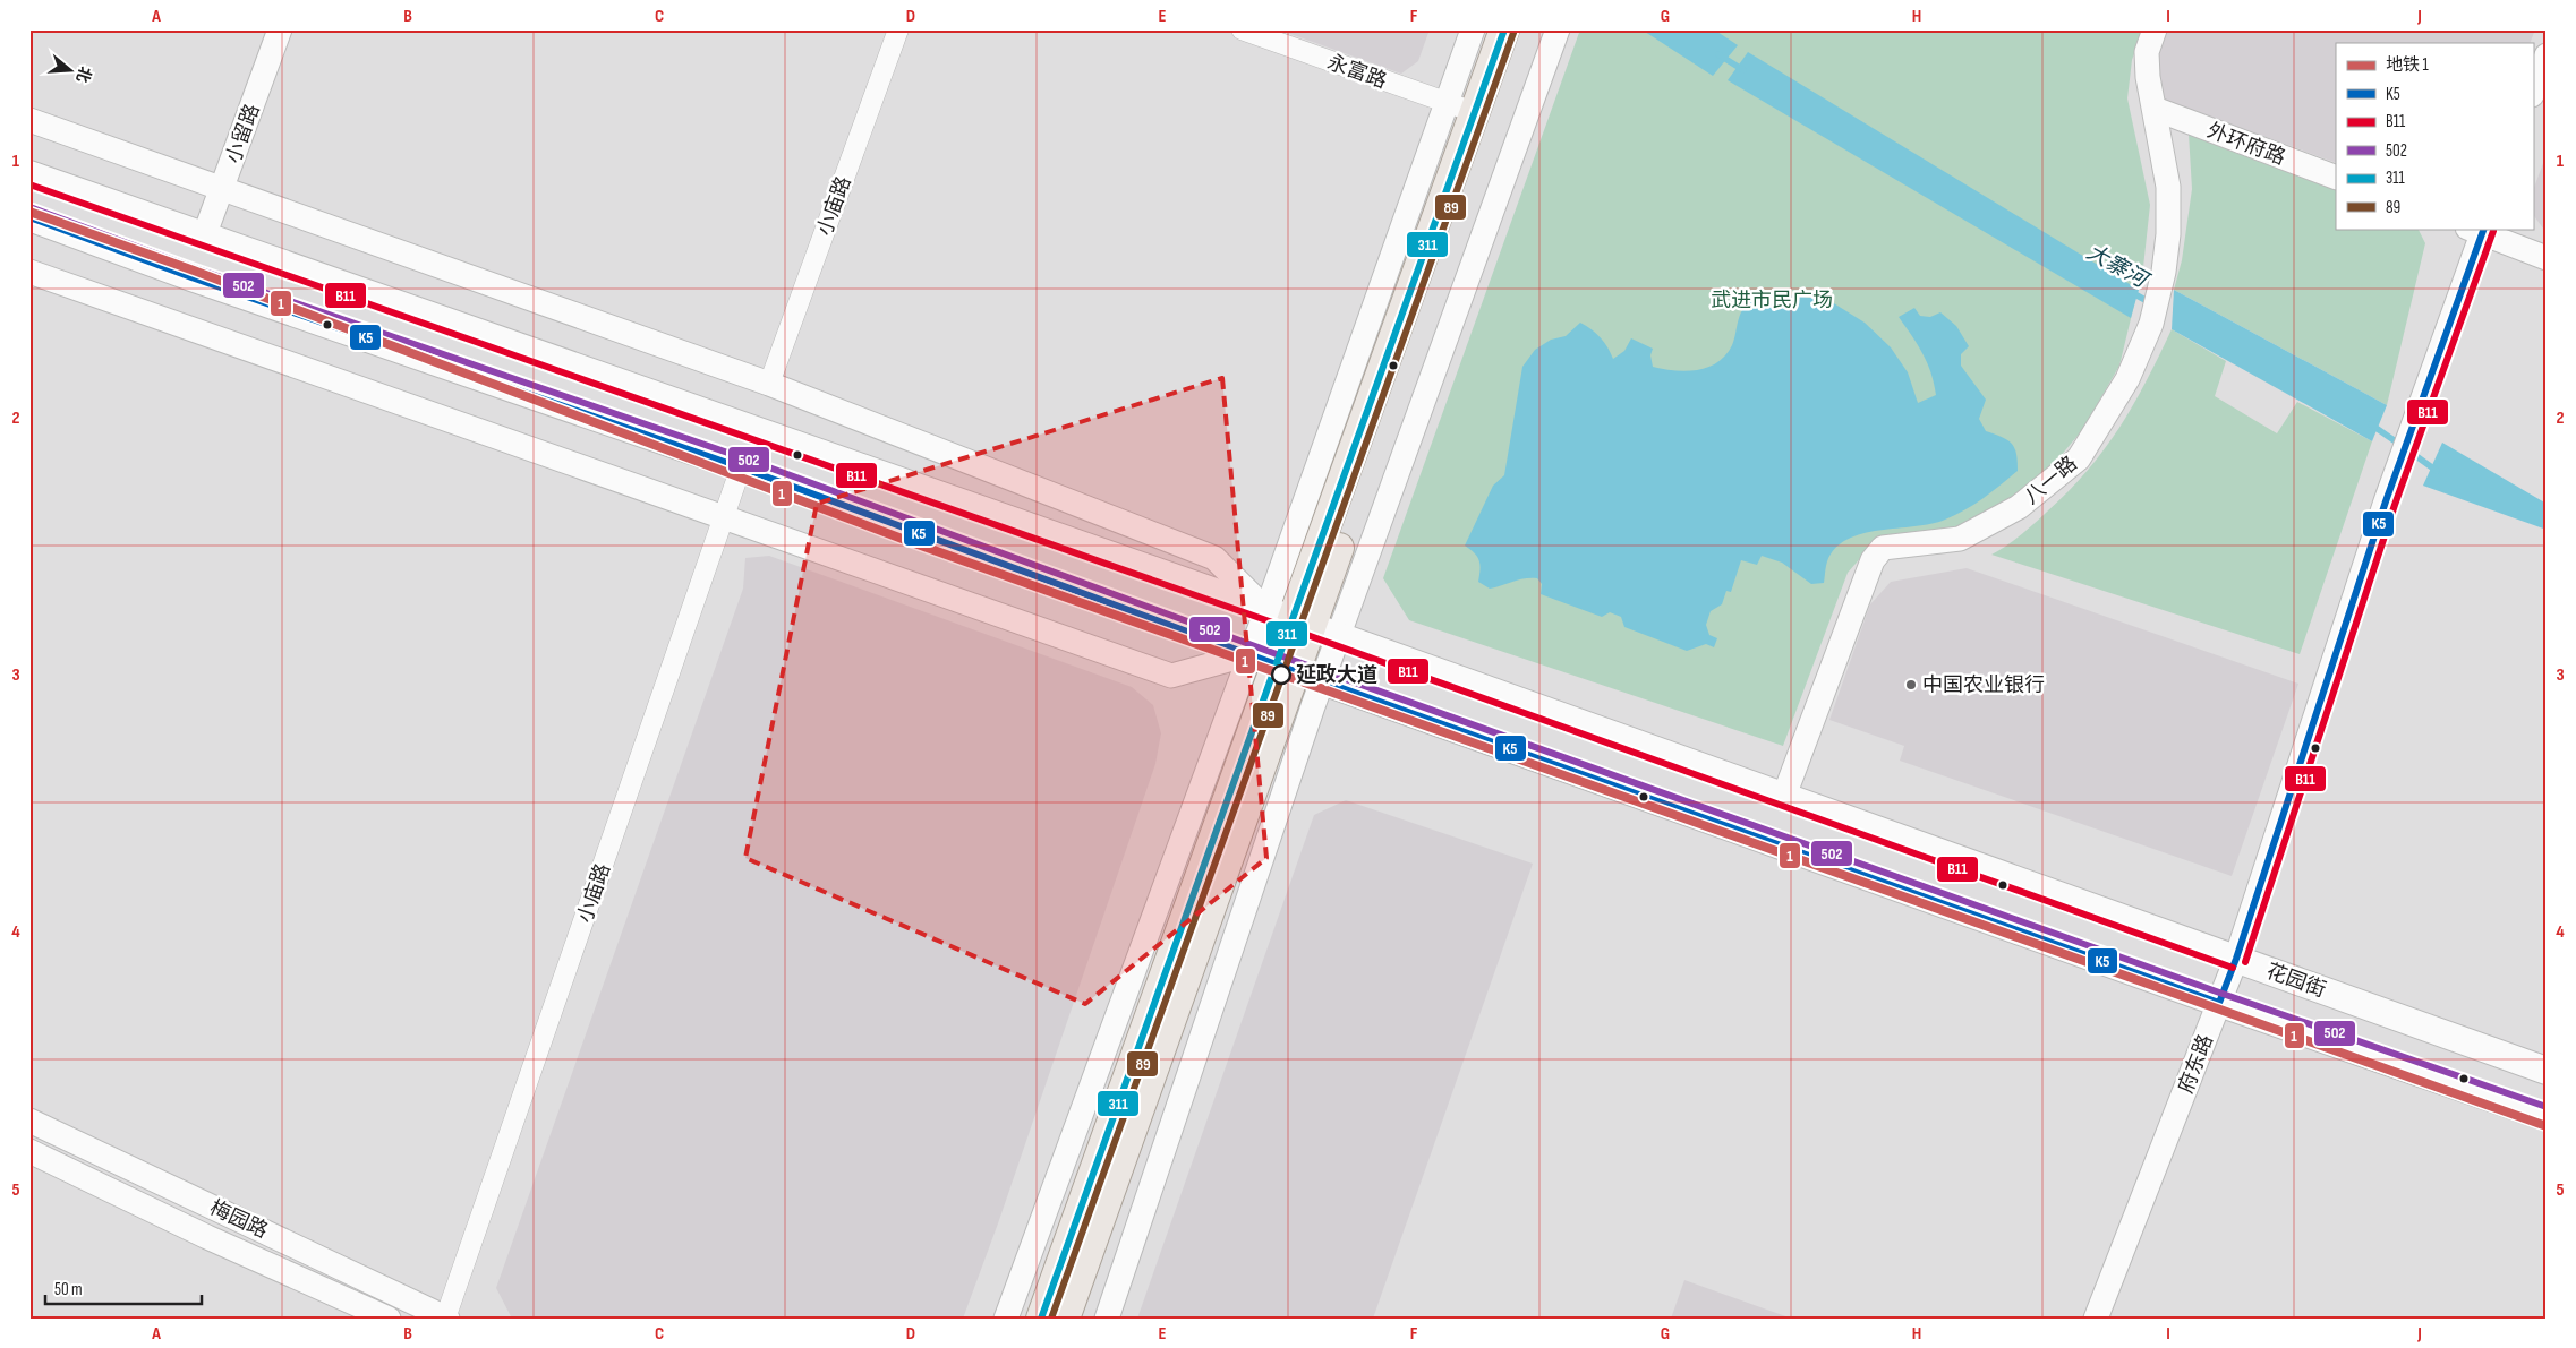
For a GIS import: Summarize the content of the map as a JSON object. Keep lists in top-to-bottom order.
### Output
{
  "streets": {
    "main road": ["花园街"],
    "street": [
      "永富路",
      "小留路",
      "外环府路",
      "小庙路",
      "八一路",
      "府东路",
      "梅园路"
    ]
  },
  "crossings": [
    ["小留路", "花园街"],
    ["外环府路", "八一路"],
    ["小庙路", "梅园路"],
    ["八一路", "花园街"],
    ["花园街", "府东路"]
  ],
  "water": ["大寨河"],
  "parks": ["武进市民广场"],
  "places": ["延政大道", "中国农业银行"],
  "lines": [
    "transit line 311",
    "transit line 89",
    "transit line B11",
    "transit line 502",
    "metro line 1",
    "transit line K5"
  ],
  "legend": [
    "地铁 1",
    "K5",
    "B11",
    "502",
    "311",
    "89"
  ],
  "scale_bar": "50 m",
  "north": "right",
  "grid": {
    "columns": [
      "A",
      "B",
      "C",
      "D",
      "E",
      "F",
      "G",
      "H",
      "I",
      "J"
    ],
    "rows": [
      "1",
      "2",
      "3",
      "4",
      "5"
    ]
  }
}
